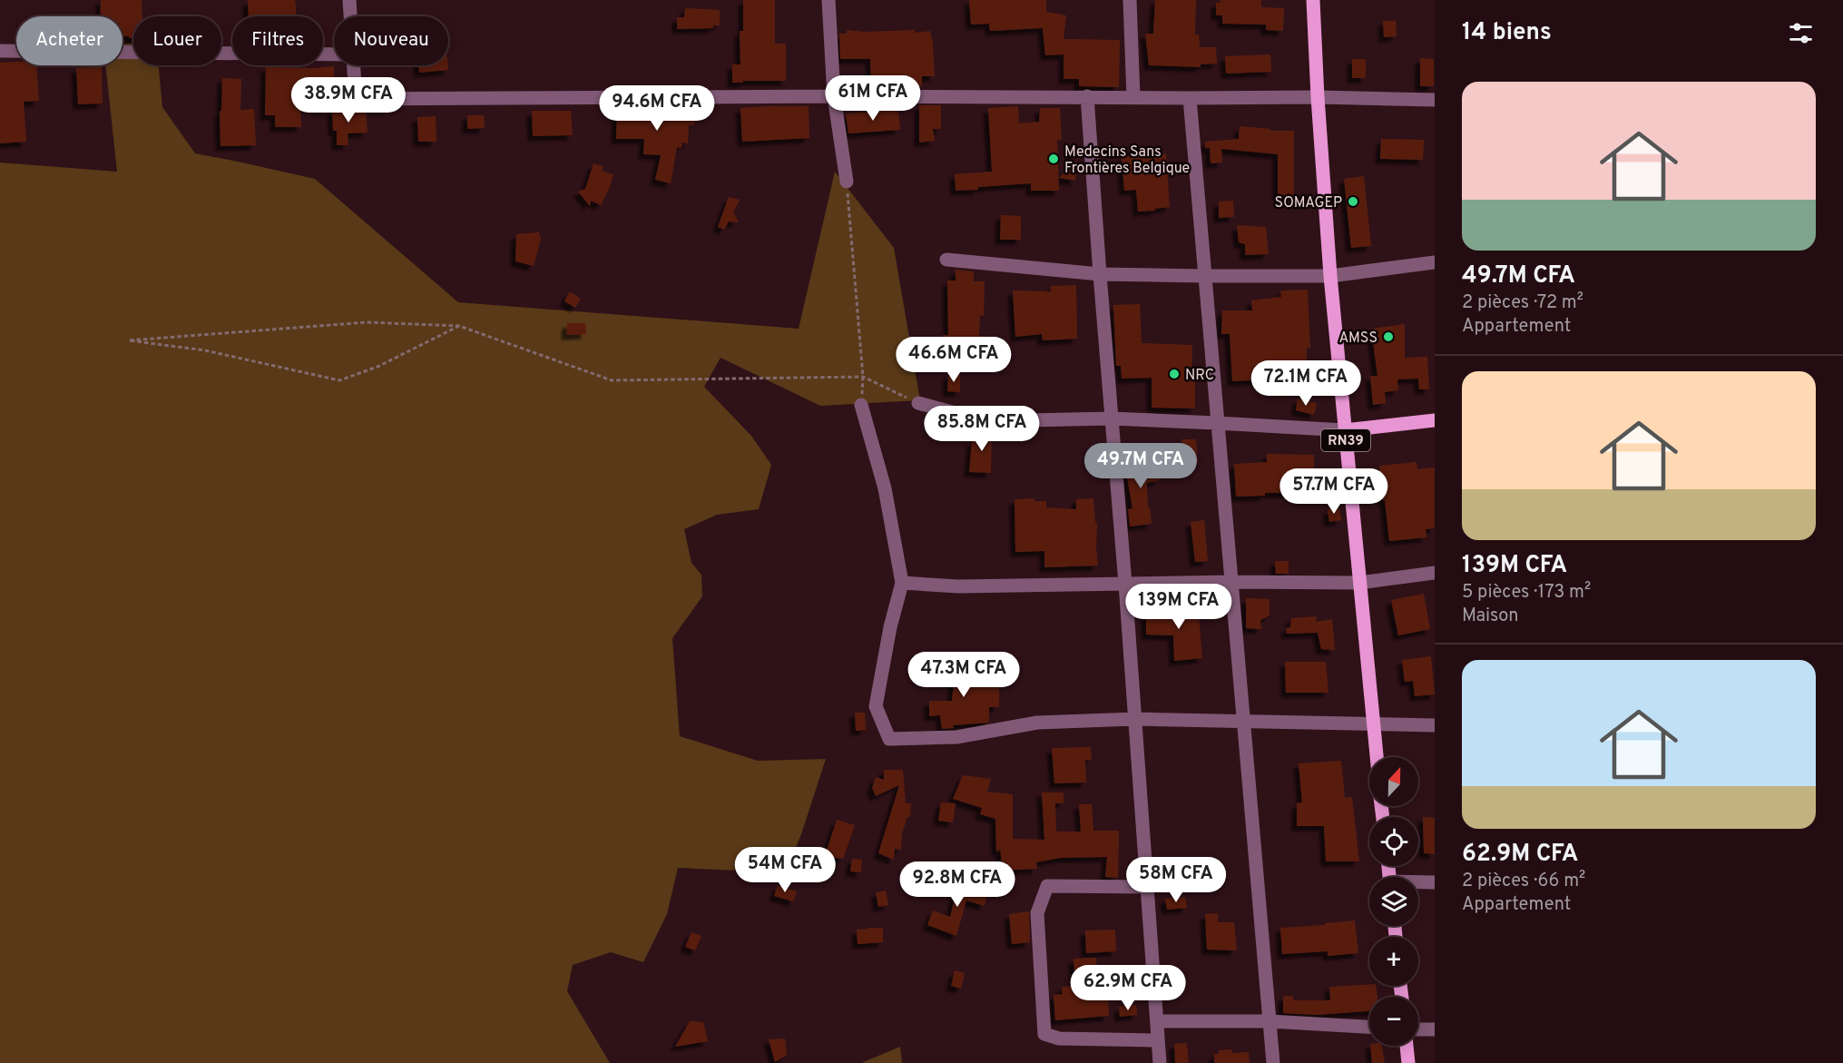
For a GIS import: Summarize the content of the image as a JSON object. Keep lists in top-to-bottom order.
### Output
{
  "streets": {
    "main road": ["RN39"]
  },
  "places": [
    "Medecins Sans Frontières Belgique",
    "SOMAGEP",
    "AMSS",
    "NRC"
  ],
  "north": "top",
  "page": {
    "heading": "14 biens",
    "chip": [
      "Acheter",
      "Louer",
      "Filtres",
      "Nouveau"
    ],
    "list": [
      {
        "name": "49.7M CFA",
        "note": "2 pièces · 72 m² · Appartement"
      },
      {
        "name": "139M CFA",
        "note": "5 pièces · 173 m² · Maison"
      },
      {
        "name": "62.9M CFA",
        "note": "2 pièces · 66 m² · Appartement"
      }
    ],
    "price": [
      "61M CFA",
      "38.9M CFA",
      "94.6M CFA",
      "46.6M CFA",
      "72.1M CFA",
      "85.8M CFA",
      "49.7M CFA",
      "57.7M CFA",
      "139M CFA",
      "47.3M CFA",
      "54M CFA",
      "58M CFA",
      "92.8M CFA",
      "62.9M CFA"
    ],
    "map_buttons": ["+", "−"]
  }
}
